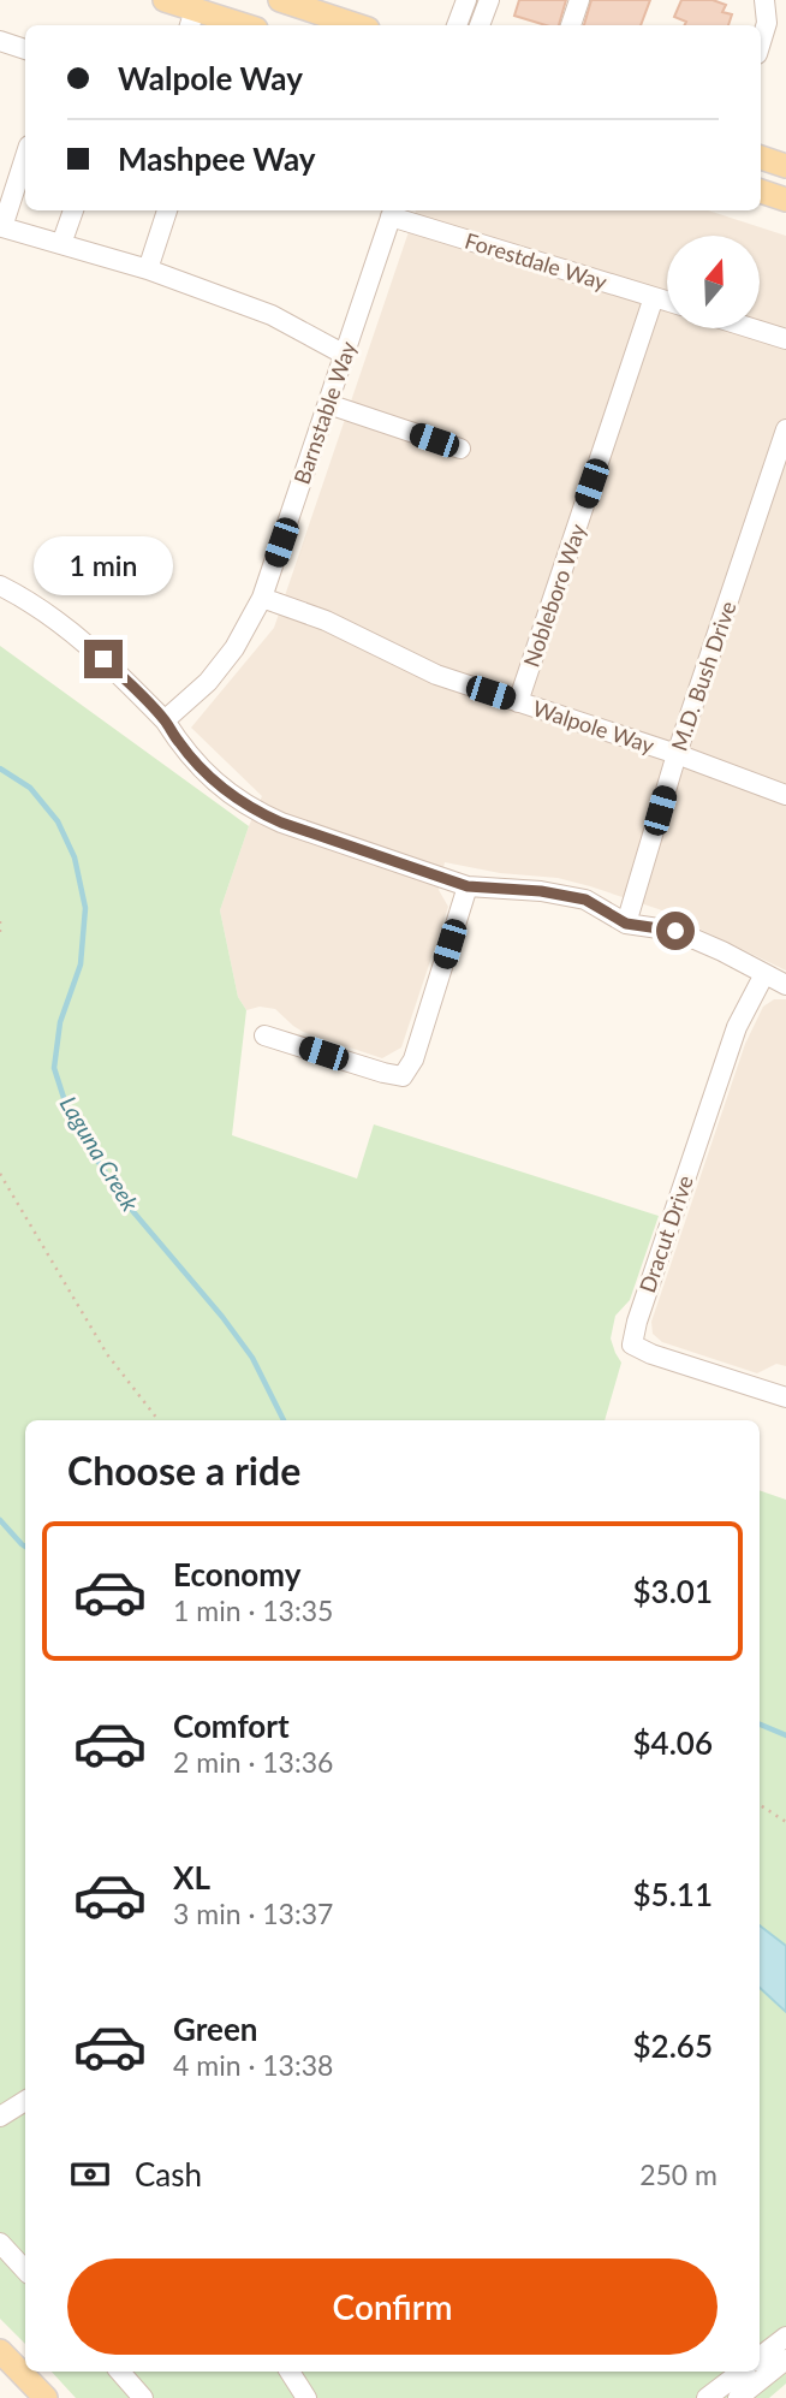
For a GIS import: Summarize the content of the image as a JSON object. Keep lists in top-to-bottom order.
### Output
{
  "streets": {
    "street": [
      "Forestdale Way",
      "Barnstable Way",
      "Nobleboro Way",
      "M.D. Bush Drive",
      "Walpole Way",
      "Dracut Drive"
    ]
  },
  "crossings": [
    ["Forestdale Way", "Barnstable Way"],
    ["Forestdale Way", "Nobleboro Way"],
    ["Barnstable Way", "Walpole Way"],
    ["Nobleboro Way", "Walpole Way"],
    ["M.D. Bush Drive", "Walpole Way"]
  ],
  "water": ["Laguna Creek"],
  "north": "top",
  "page": {
    "banner": ["Walpole Way", "Mashpee Way"],
    "bubble": "1 min",
    "heading": "Choose a ride",
    "list": [
      {
        "name": "Economy",
        "note": "1 min · 13:35",
        "value": "$3.01"
      },
      {
        "name": "Comfort",
        "note": "2 min · 13:36",
        "value": "$4.06"
      },
      {
        "name": "XL",
        "note": "3 min · 13:37",
        "value": "$5.11"
      },
      {
        "name": "Green",
        "note": "4 min · 13:38",
        "value": "$2.65"
      }
    ],
    "pay": ["Cash", "250 m"],
    "buttons": "Confirm"
  }
}
